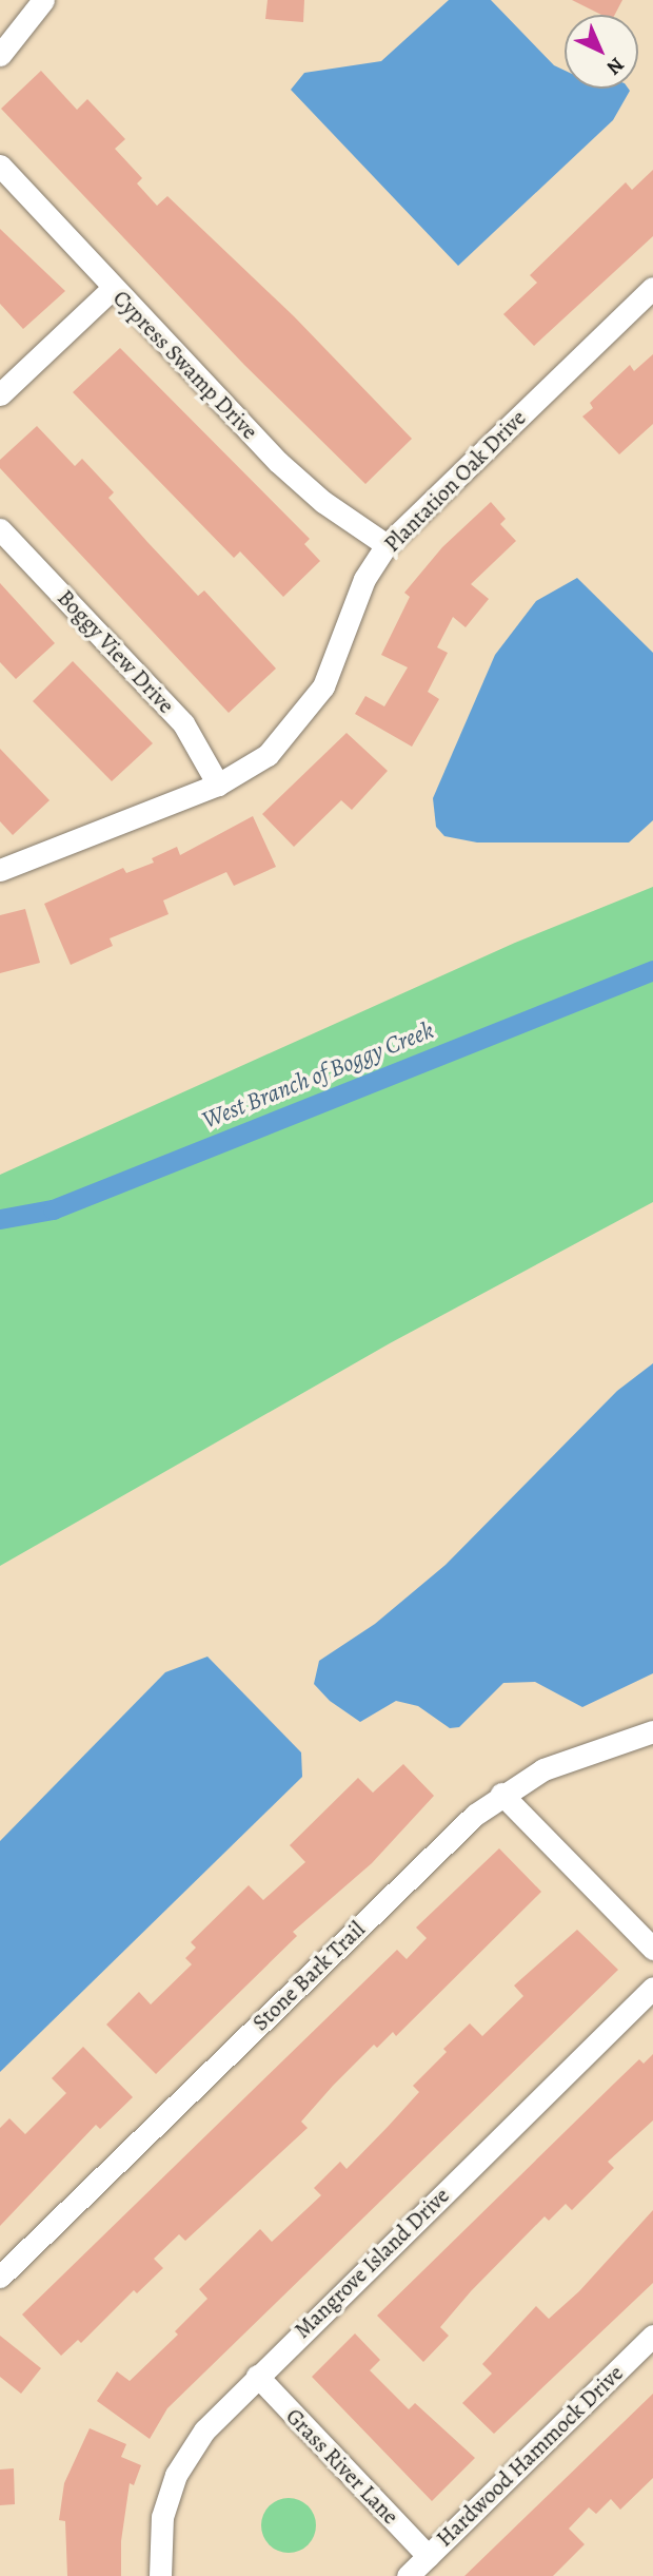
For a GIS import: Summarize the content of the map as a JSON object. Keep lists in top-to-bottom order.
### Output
{
  "streets": {
    "street": [
      "Cypress Swamp Drive",
      "Plantation Oak Drive",
      "Boggy View Drive",
      "Stone Bark Trail",
      "Mangrove Island Drive",
      "Hardwood Hammock Drive",
      "Grass River Lane"
    ]
  },
  "crossings": [
    ["Cypress Swamp Drive", "Plantation Oak Drive"],
    ["Plantation Oak Drive", "Boggy View Drive"],
    ["Mangrove Island Drive", "Grass River Lane"],
    ["Hardwood Hammock Drive", "Grass River Lane"]
  ],
  "water": ["West Branch of Boggy Creek"],
  "north": "bottom right"
}
